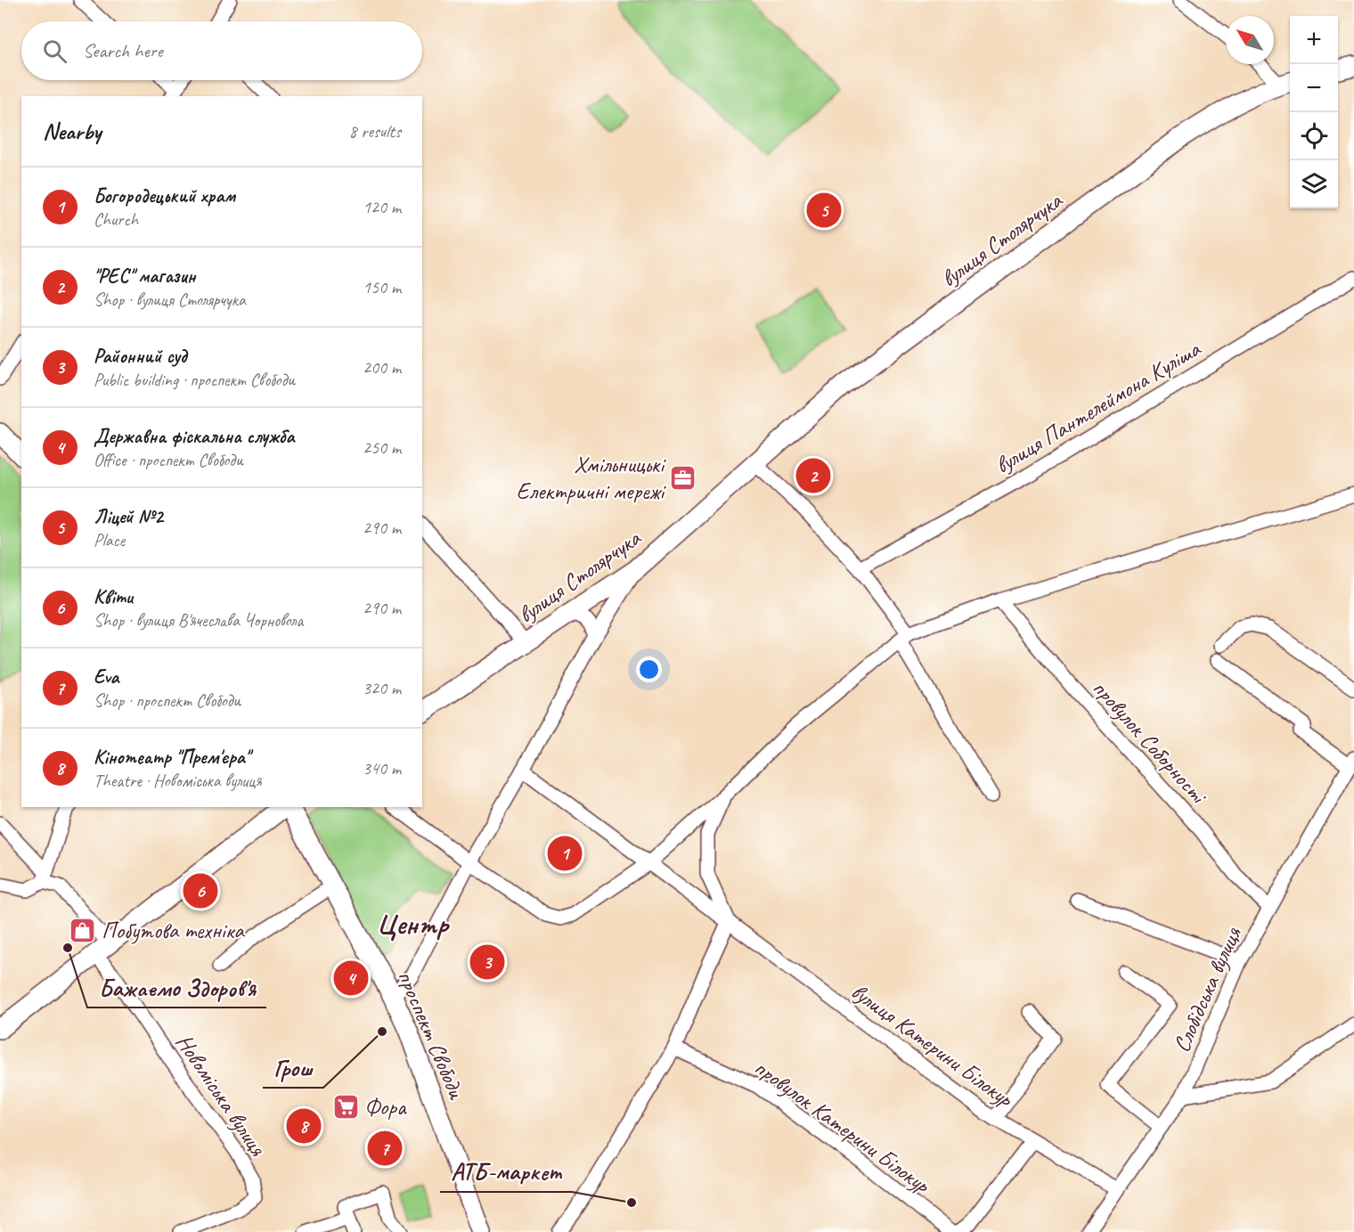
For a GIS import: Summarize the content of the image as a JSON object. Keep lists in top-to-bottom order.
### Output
{
  "streets": {
    "main road": ["вулиця Столярчука", "проспект Свободи"],
    "street": [
      "вулиця Пантелеймона Куліша",
      "провулок Соборності",
      "Слобідська вулиця",
      "вулиця Катерини Білокур",
      "Новоміська вулиця",
      "провулок Катерини Білокур"
    ]
  },
  "crossings": [
    ["провулок Соборності", "Слобідська вулиця"],
    ["Слобідська вулиця", "вулиця Катерини Білокур"]
  ],
  "districts": ["Центр"],
  "places": {
    "office": ["Хмільницькі Електричні мережі"],
    "shop": ["Побутова техніка"],
    "other": ["Бажаемо Здоров'я", "Грош", "АТБ-маркет"],
    "supermarket": ["Фора"]
  },
  "north": "top left",
  "page": {
    "map_buttons": ["+", "−"],
    "search": "Search here",
    "heading": ["Nearby", "8 results"],
    "list": [
      {
        "mark": "1",
        "name": "Богородецький храм",
        "note": "Church",
        "value": "120 m"
      },
      {
        "mark": "2",
        "name": "\"РЕС\" магазин",
        "note": "Shop · вулиця Столярчука",
        "value": "150 m"
      },
      {
        "mark": "3",
        "name": "Районний суд",
        "note": "Public building · проспект Свободи",
        "value": "200 m"
      },
      {
        "mark": "4",
        "name": "Державна фіскальна служба",
        "note": "Office · проспект Свободи",
        "value": "250 m"
      },
      {
        "mark": "5",
        "name": "Ліцей №2",
        "note": "Place",
        "value": "290 m"
      },
      {
        "mark": "6",
        "name": "Квіти",
        "note": "Shop · вулиця В'ячеслава Чорновола",
        "value": "290 m"
      },
      {
        "mark": "7",
        "name": "Eva",
        "note": "Shop · проспект Свободи",
        "value": "320 m"
      },
      {
        "mark": "8",
        "name": "Кінотеатр \"Прем'єра\"",
        "note": "Theatre · Новоміська вулиця",
        "value": "340 m"
      }
    ],
    "pins": [
      "5",
      "2",
      "1",
      "6",
      "3",
      "4",
      "8",
      "7"
    ]
  }
}
